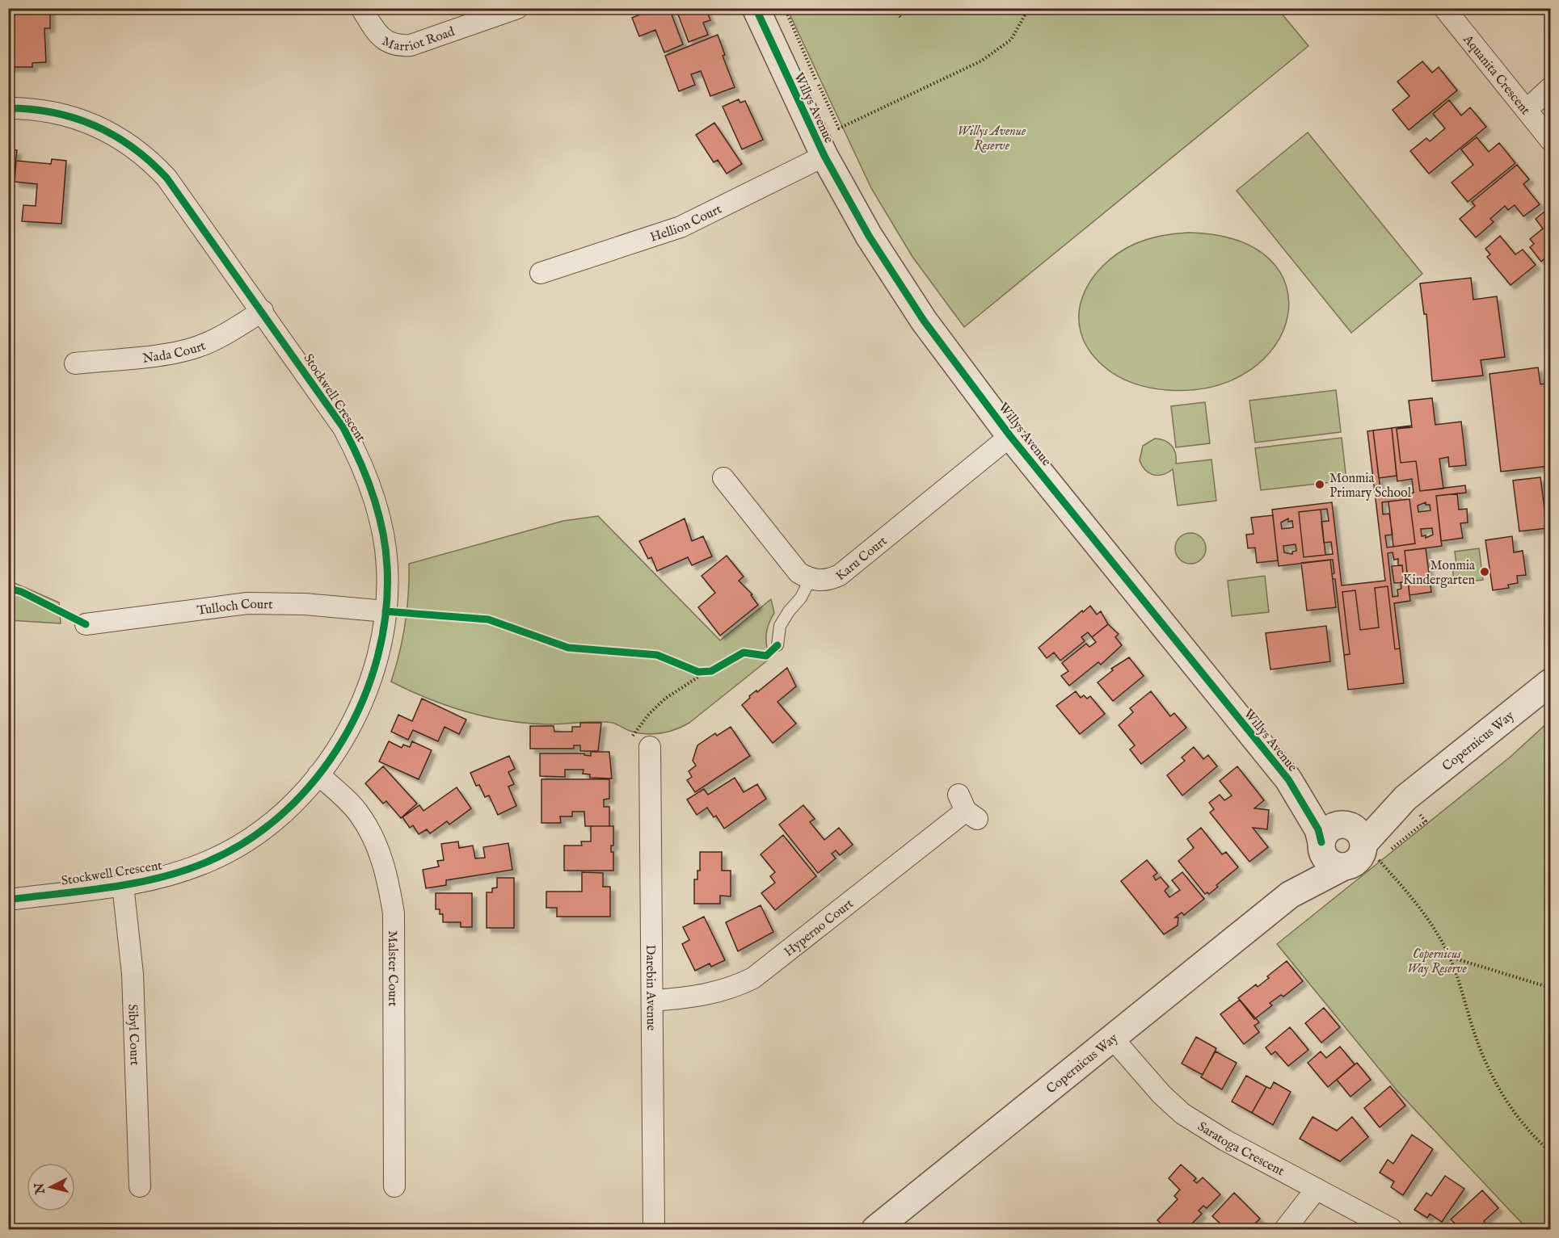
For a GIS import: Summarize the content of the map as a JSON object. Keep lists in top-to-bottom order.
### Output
{
  "streets": {
    "street": [
      "Marriot Road",
      "Aquanita Crescent",
      "Willys Avenue",
      "Hellion Court",
      "Nada Court",
      "Stockwell Crescent",
      "Karu Court",
      "Tulloch Court",
      "Copernicus Way",
      "Hyperno Court",
      "Malster Court",
      "Darebin Avenue",
      "Sibyl Court",
      "Saratoga Crescent"
    ]
  },
  "crossings": [
    ["Willys Avenue", "Hellion Court"],
    ["Willys Avenue", "Karu Court"],
    ["Willys Avenue", "Copernicus Way"],
    ["Nada Court", "Stockwell Crescent"],
    ["Stockwell Crescent", "Tulloch Court"],
    ["Stockwell Crescent", "Malster Court"],
    ["Stockwell Crescent", "Sibyl Court"],
    ["Copernicus Way", "Saratoga Crescent"],
    ["Hyperno Court", "Darebin Avenue"]
  ],
  "parks": ["Willys Avenue Reserve", "Copernicus Way Reserve"],
  "places": ["Monmia Primary School", "Monmia Kindergarten"],
  "north": "left"
}
